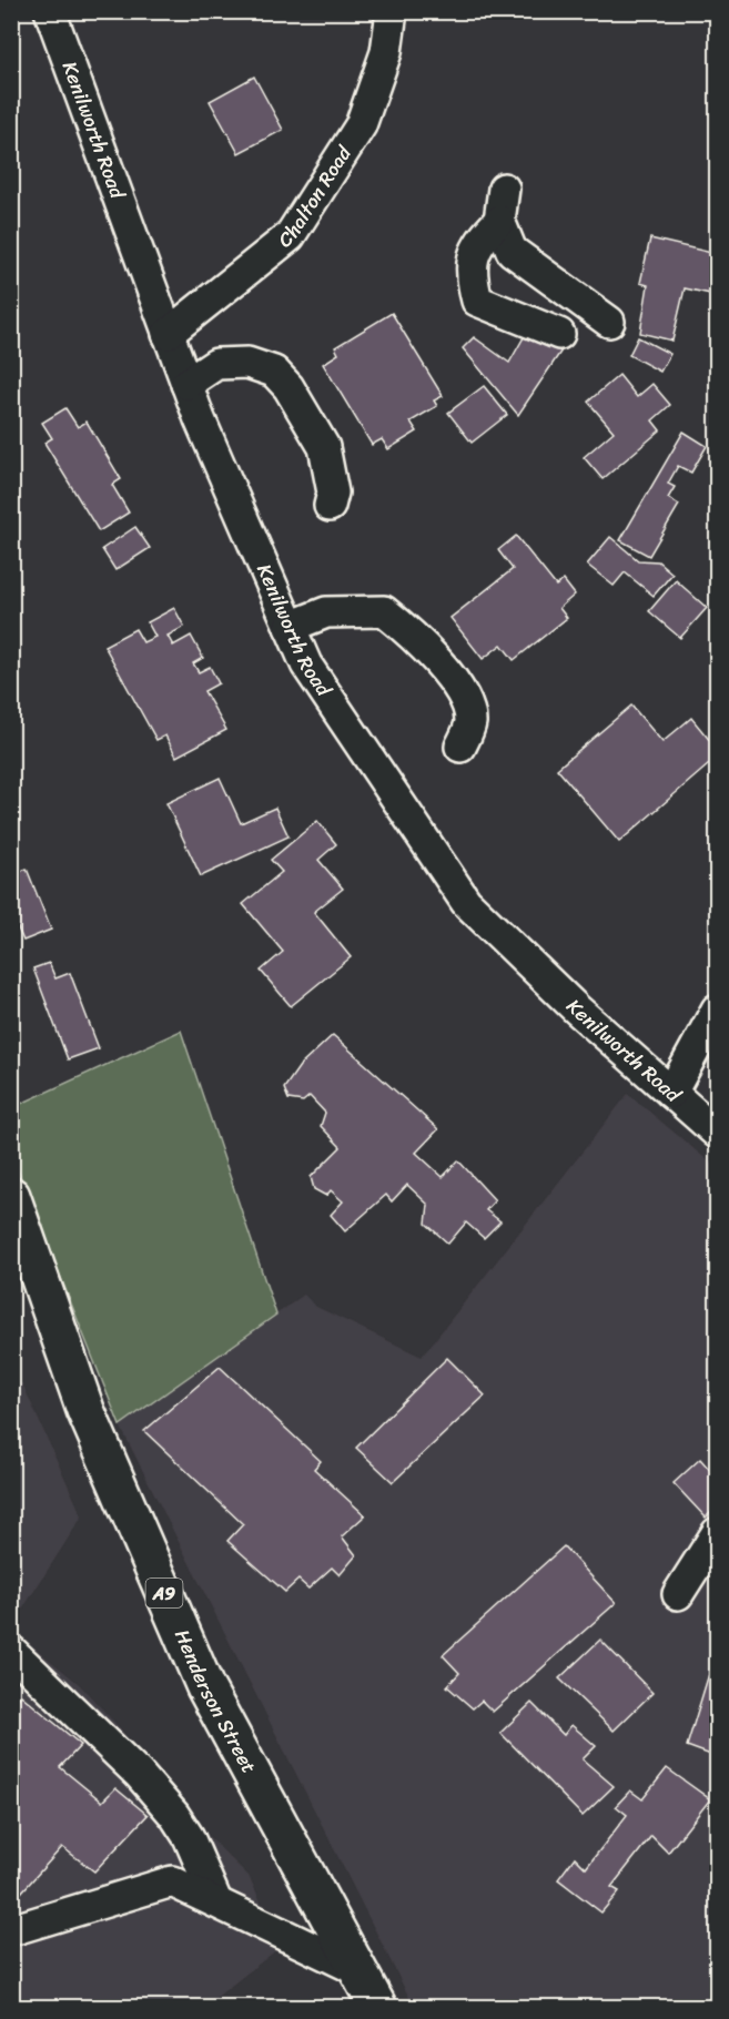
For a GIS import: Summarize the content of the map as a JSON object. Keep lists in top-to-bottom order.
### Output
{
  "streets": {
    "main road": ["A9", "Henderson Street"],
    "street": ["Kenilworth Road", "Chalton Road"]
  },
  "crossings": [
    ["Kenilworth Road", "Chalton Road"]
  ]
}
